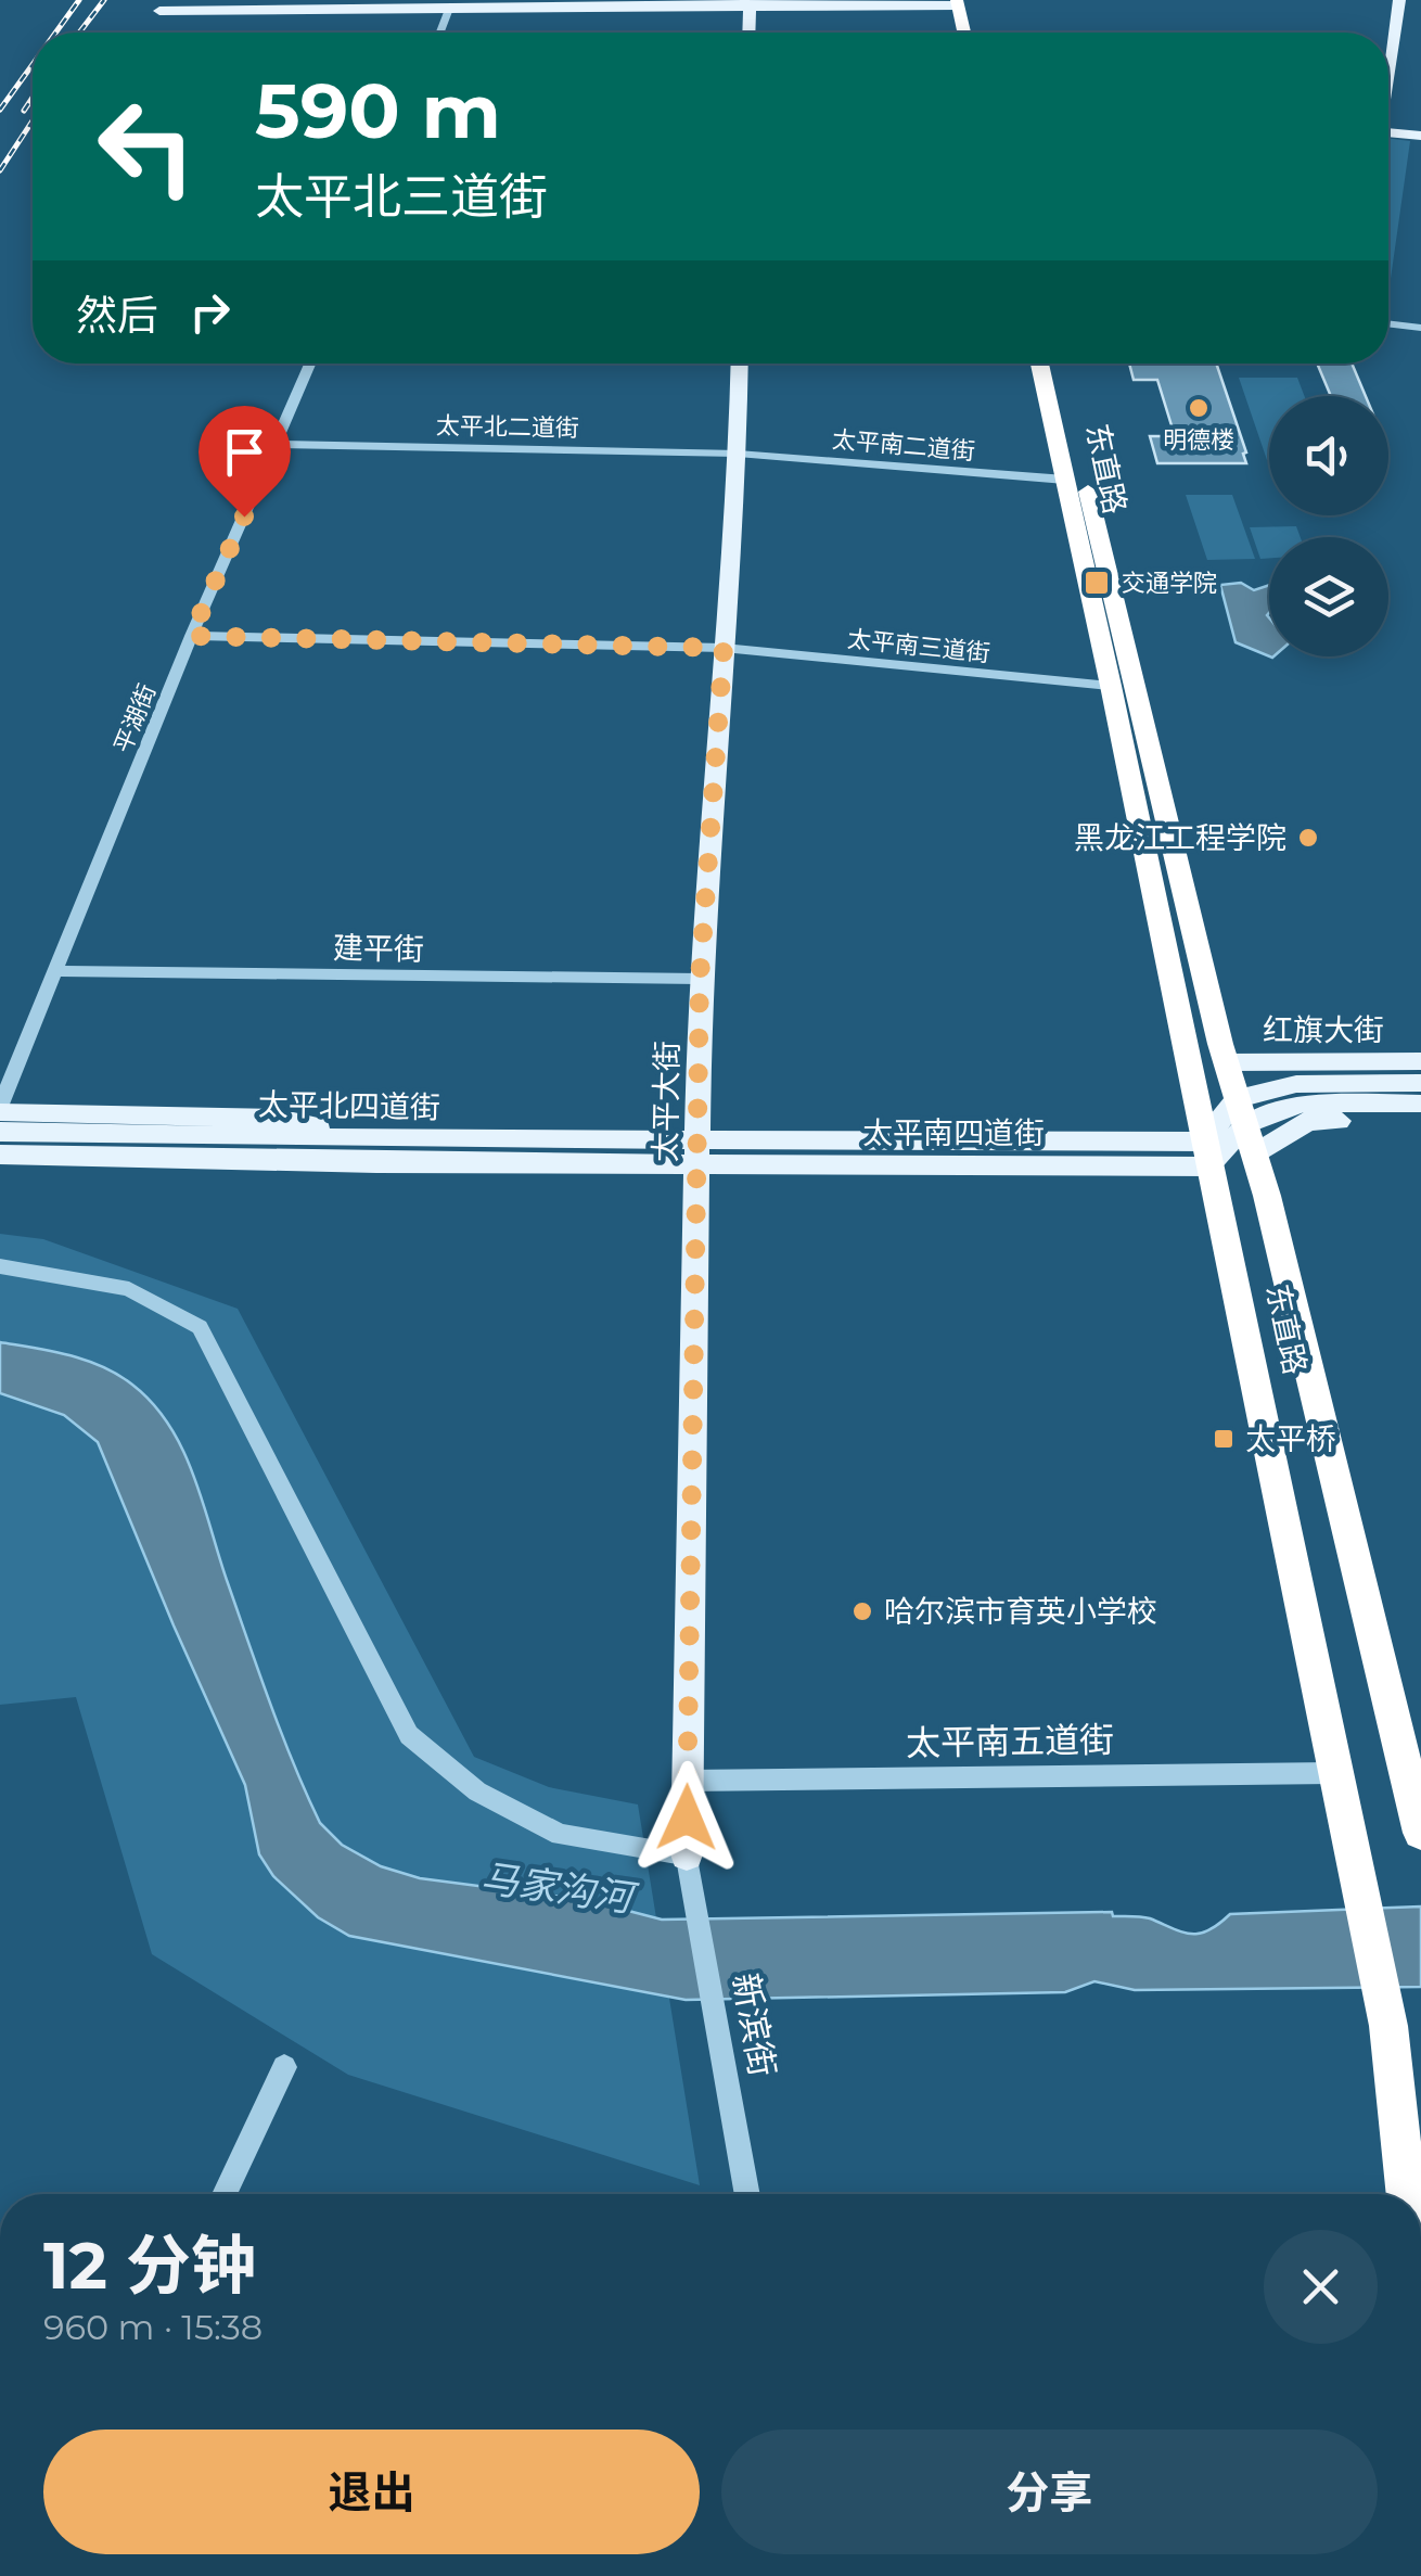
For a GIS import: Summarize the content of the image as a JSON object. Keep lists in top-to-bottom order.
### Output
{
  "streets": {
    "highway": ["东直路"],
    "main road": [
      "红旗大街",
      "太平大街",
      "太平北四道街",
      "太平南四道街"
    ],
    "street": [
      "太平北二道街",
      "太平南二道街",
      "太平南三道街",
      "平湖街",
      "建平街",
      "太平南五道街",
      "新滨街"
    ]
  },
  "crossings": [
    ["太平北二道街", "太平南二道街"],
    ["太平北二道街", "平湖街"],
    ["太平北二道街", "太平大街"],
    ["太平南二道街", "东直路"],
    ["太平南二道街", "太平大街"],
    ["东直路", "太平南三道街"],
    ["东直路", "红旗大街"],
    ["东直路", "太平南四道街"],
    ["东直路", "太平南五道街"],
    ["太平南三道街", "平湖街"],
    ["太平南三道街", "太平大街"],
    ["平湖街", "建平街"],
    ["建平街", "太平大街"],
    ["太平大街", "太平北四道街"],
    ["太平大街", "太平南四道街"],
    ["太平大街", "太平南五道街"],
    ["太平大街", "新滨街"],
    ["太平北四道街", "太平南四道街"]
  ],
  "water": ["马家沟河"],
  "places": {
    "other": ["明德楼", "黑龙江工程学院", "哈尔滨市育英小学校"],
    "transit": ["交通学院", "太平桥"]
  },
  "page": {
    "turn": ["590 m", "太平北三道街"],
    "then": "然后",
    "heading": ["12 分钟", "960 m · 15:38"],
    "buttons": ["退出", "分享"]
  }
}
